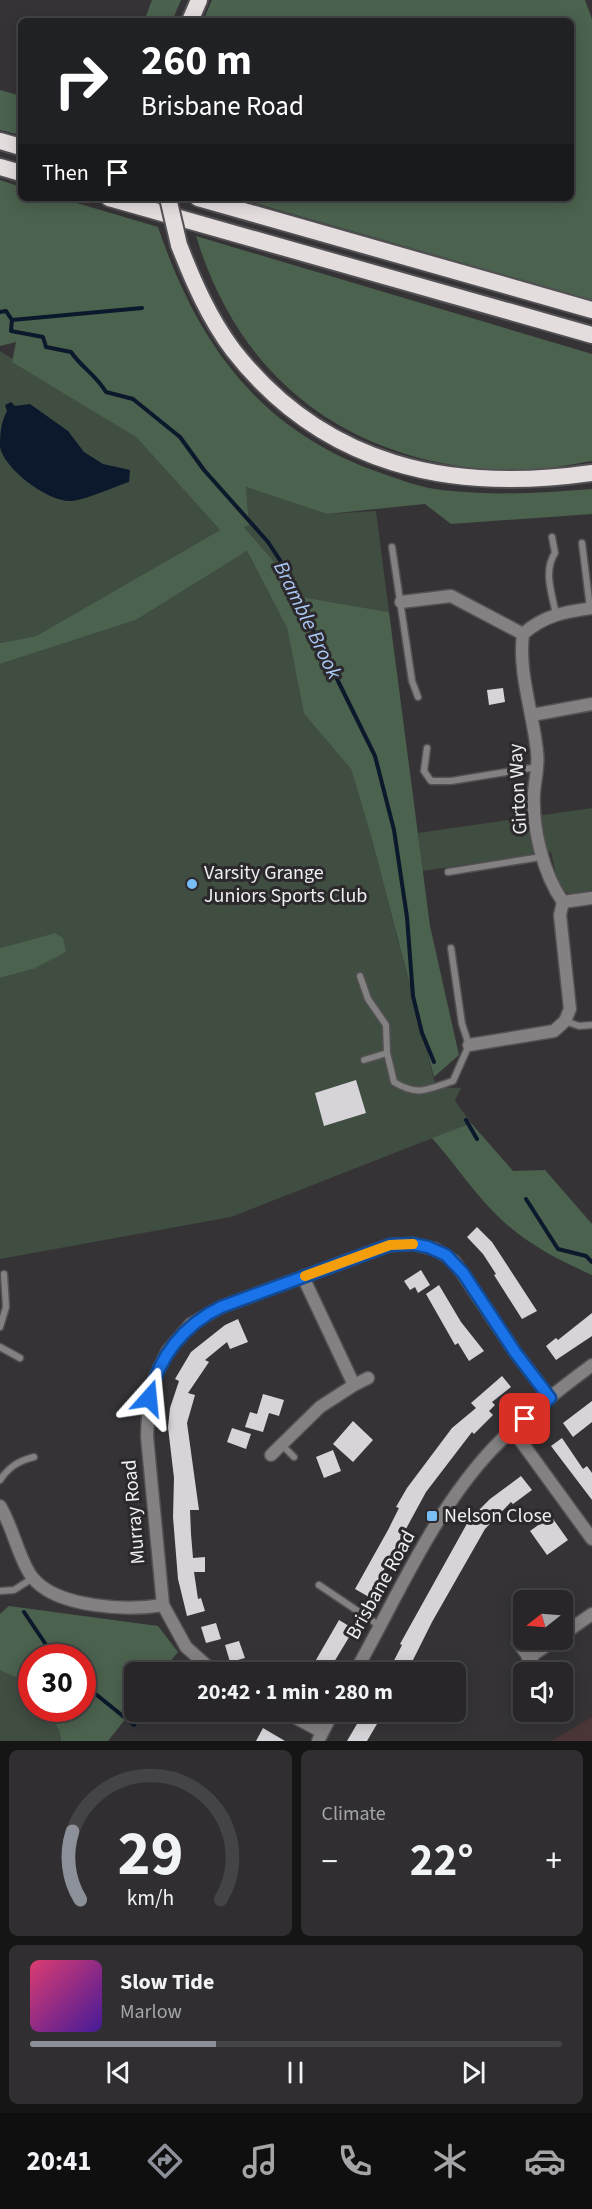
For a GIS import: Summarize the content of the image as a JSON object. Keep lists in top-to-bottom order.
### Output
{
  "streets": {
    "street": ["Girton Way", "Murray Road", "Brisbane Road"]
  },
  "crossings": [
    ["Murray Road", "Brisbane Road"]
  ],
  "water": ["Bramble Brook"],
  "places": {
    "other": ["Varsity Grange Juniors Sports Club"],
    "transit": ["Nelson Close"]
  },
  "north": "left",
  "page": {
    "turn": ["260 m", "Brisbane Road"],
    "then": "Then",
    "limit": "30",
    "trip": "20:42 · 1 min · 280 m",
    "tile": "Climate",
    "heat": ["−", "22°", "+"],
    "song": ["Slow Tide", "Marlow"],
    "tabs": "20:41",
    "gauge": ["29", "km/h"]
  }
}
